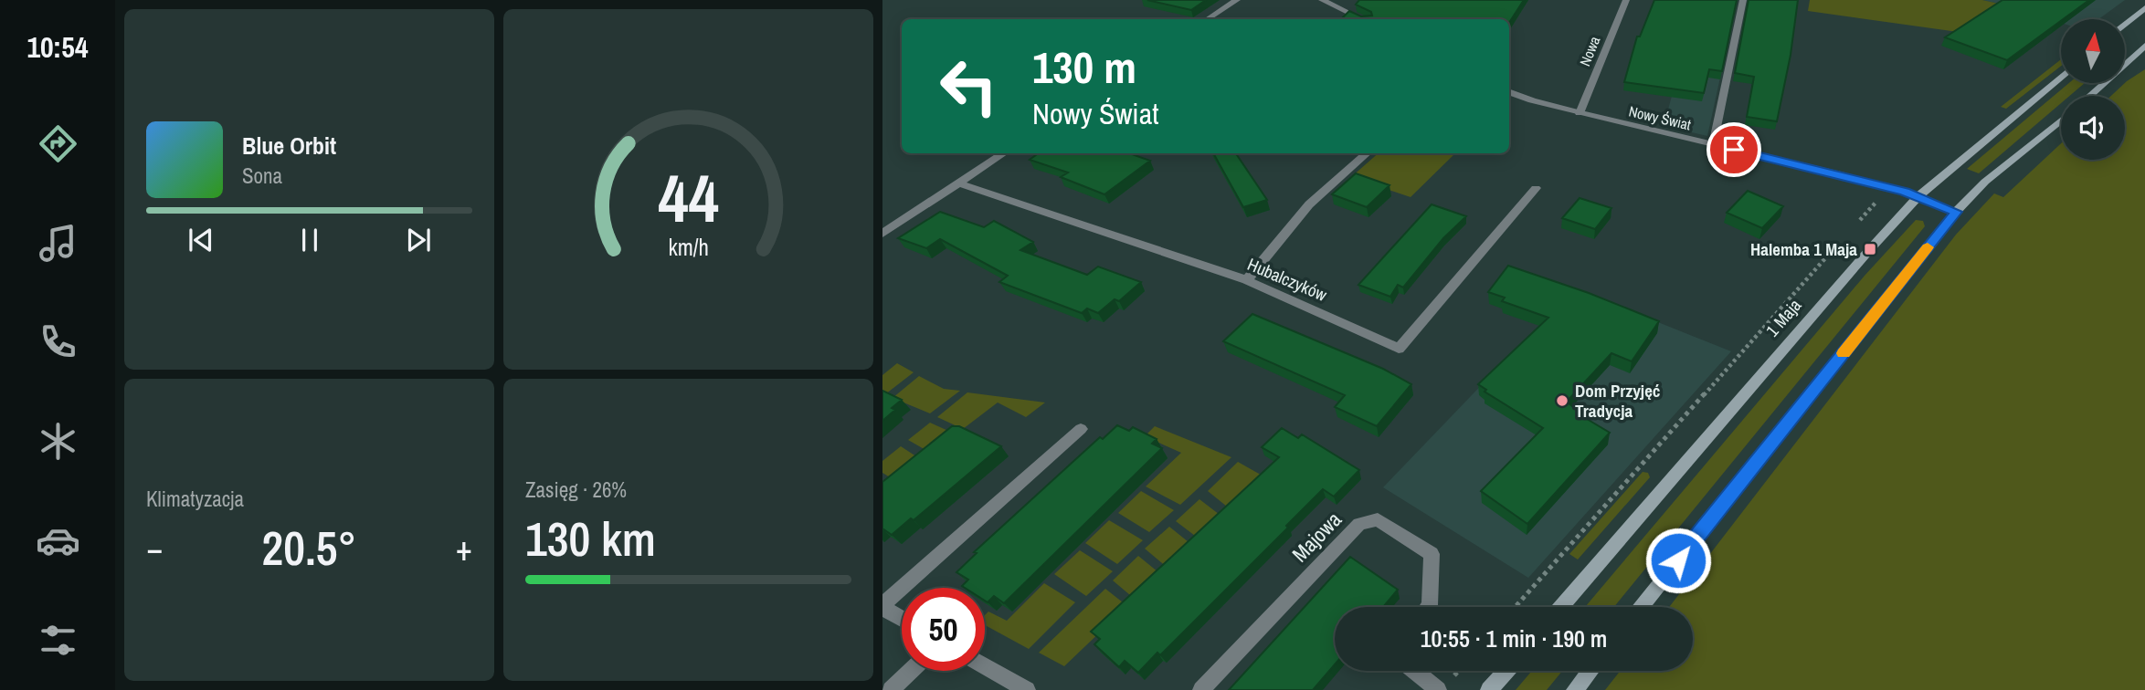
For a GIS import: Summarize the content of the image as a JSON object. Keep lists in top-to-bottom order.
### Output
{
  "streets": {
    "main road": ["1 Maja"],
    "street": [
      "Nowa",
      "Nowy Świat",
      "Hubalczyków",
      "Majowa"
    ]
  },
  "crossings": [
    ["Nowa", "Nowy Świat"],
    ["Nowy Świat", "1 Maja"]
  ],
  "places": {
    "transit": ["Halemba 1 Maja"],
    "other": ["Dom Przyjęć Tradycja"]
  },
  "north": "top",
  "page": {
    "tabs": "10:54",
    "turn": ["130 m", "Nowy Świat"],
    "song": ["Blue Orbit", "Sona"],
    "tile": [
      "Klimatyzacja",
      ["Zasięg · 26%", "130 km"]
    ],
    "heat": ["−", "20.5°", "+"],
    "limit": "50",
    "trip": "10:55 · 1 min · 190 m",
    "gauge": ["44", "km/h"]
  }
}
